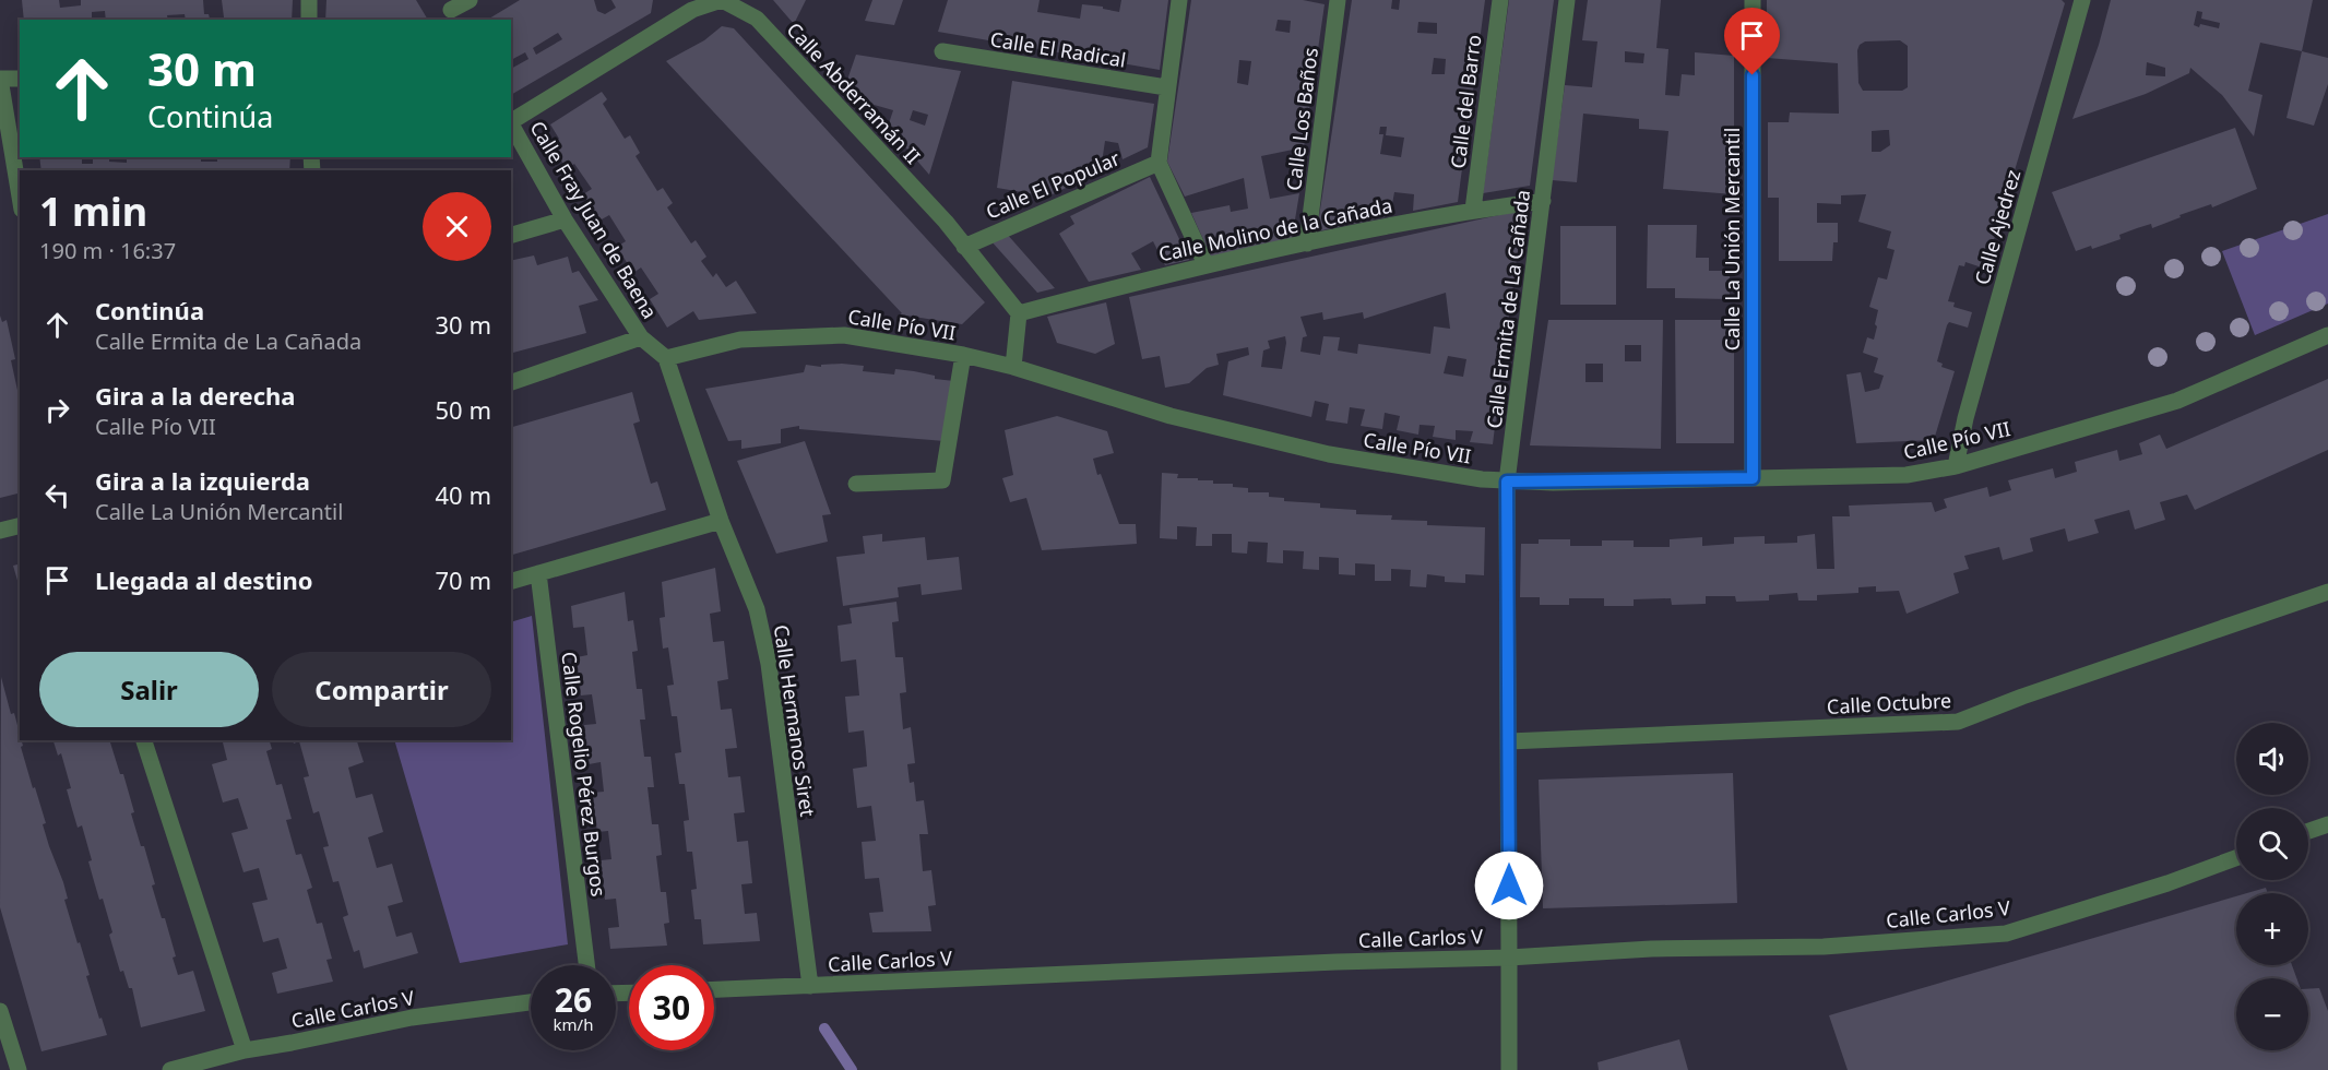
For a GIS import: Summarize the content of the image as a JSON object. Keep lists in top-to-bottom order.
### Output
{
  "streets": {
    "street": [
      "Calle El Radical",
      "Calle Abderramán II",
      "Calle del Barro",
      "Calle Los Baños",
      "Calle El Popular",
      "Calle Fray Juan de Baena",
      "Calle Ajedrez",
      "Calle Molino de la Cañada",
      "Calle La Unión Mercantil",
      "Calle Ermita de La Cañada",
      "Calle Pío VII",
      "Calle Octubre",
      "Calle Hermanos Siret",
      "Calle Rogelio Pérez Burgos",
      "Calle Carlos V"
    ]
  },
  "crossings": [
    ["Calle Abderramán II", "Calle El Popular"],
    ["Calle Abderramán II", "Calle Molino de la Cañada"],
    ["Calle del Barro", "Calle Molino de la Cañada"],
    ["Calle Los Baños", "Calle Molino de la Cañada"],
    ["Calle Ajedrez", "Calle Pío VII"],
    ["Calle Molino de la Cañada", "Calle Ermita de La Cañada"],
    ["Calle La Unión Mercantil", "Calle Pío VII"],
    ["Calle Ermita de La Cañada", "Calle Pío VII"],
    ["Calle Ermita de La Cañada", "Calle Octubre"],
    ["Calle Ermita de La Cañada", "Calle Carlos V"],
    ["Calle Pío VII", "Calle Hermanos Siret"],
    ["Calle Hermanos Siret", "Calle Carlos V"]
  ],
  "page": {
    "turn": ["30 m", "Continúa"],
    "heading": ["1 min", "190 m · 16:37"],
    "list": [
      {
        "name": "Continúa",
        "note": "Calle Ermita de La Cañada",
        "value": "30 m"
      },
      {
        "name": "Gira a la derecha",
        "note": "Calle Pío VII",
        "value": "50 m"
      },
      {
        "name": "Gira a la izquierda",
        "note": "Calle La Unión Mercantil",
        "value": "40 m"
      },
      {
        "name": "Llegada al destino",
        "value": "70 m"
      }
    ],
    "buttons": ["Salir", "Compartir"],
    "map_buttons": ["+", "−"],
    "speed": "26 km/h",
    "limit": "30"
  }
}
